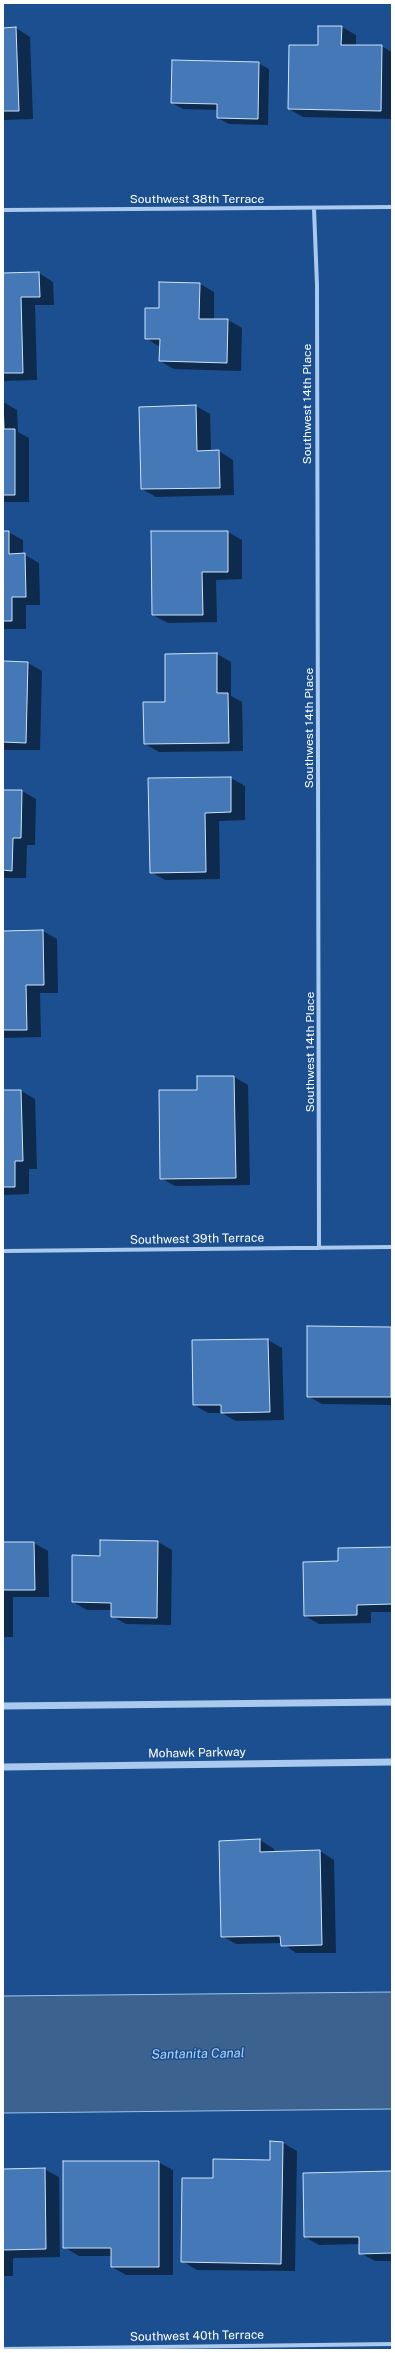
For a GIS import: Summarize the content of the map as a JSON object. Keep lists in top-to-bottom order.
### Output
{
  "streets": {
    "street": [
      "Southwest 38th Terrace",
      "Southwest 14th Place",
      "Southwest 39th Terrace",
      "Mohawk Parkway",
      "Southwest 40th Terrace"
    ]
  },
  "crossings": [
    ["Southwest 38th Terrace", "Southwest 14th Place"],
    ["Southwest 14th Place", "Southwest 39th Terrace"]
  ],
  "water": ["Santanita Canal"]
}
